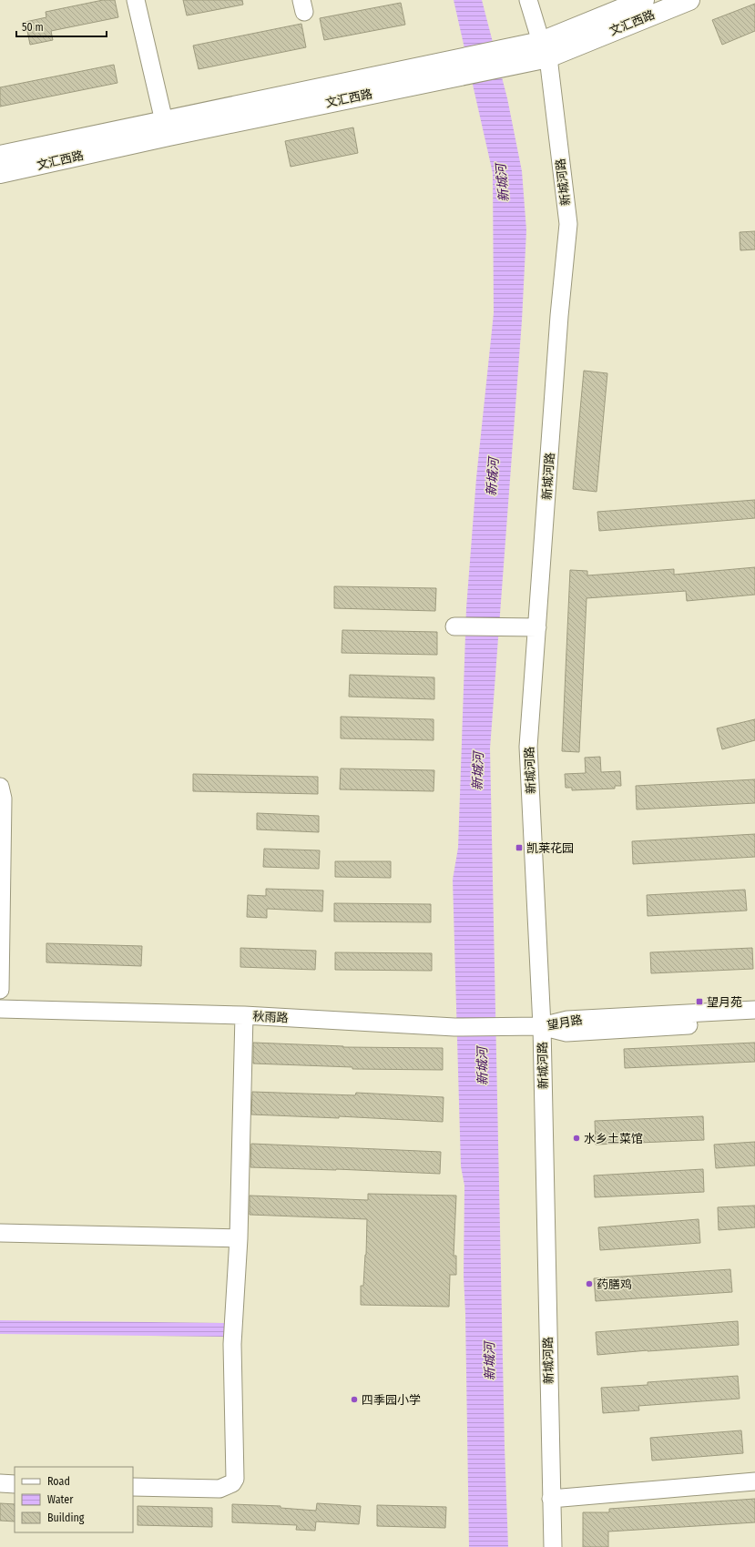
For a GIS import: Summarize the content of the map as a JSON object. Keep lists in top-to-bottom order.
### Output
{
  "streets": {
    "main road": ["文汇西路"],
    "street": ["新城河路", "秋雨路", "望月路"]
  },
  "crossings": [
    ["文汇西路", "新城河路"],
    ["新城河路", "秋雨路"],
    ["新城河路", "望月路"],
    ["秋雨路", "望月路"]
  ],
  "water": ["新城河"],
  "places": {
    "transit": ["凯莱花园", "望月苑"],
    "other": ["水乡土菜馆", "药膳鸡", "四季园小学"]
  },
  "legend": ["Road", "Water", "Building"],
  "scale_bar": "50 m"
}
